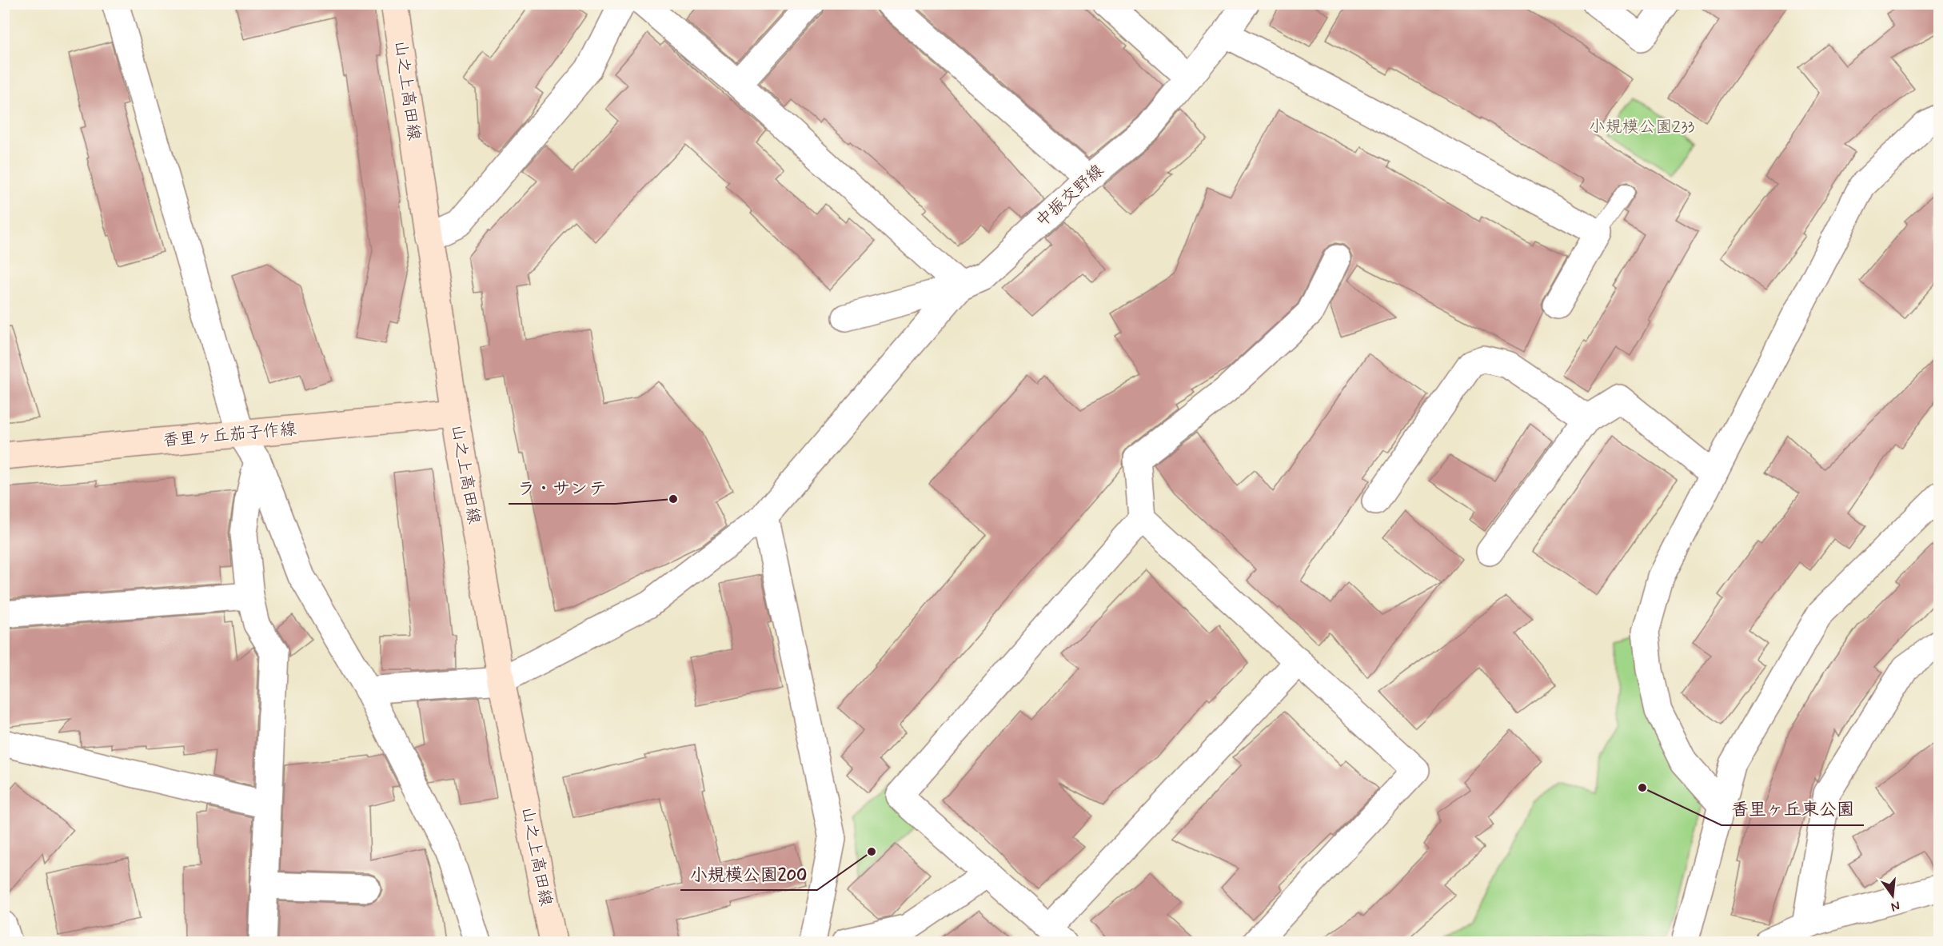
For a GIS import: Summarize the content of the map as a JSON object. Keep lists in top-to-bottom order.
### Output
{
  "streets": {
    "street": ["山之上高田線", "中振交野線", "香里ヶ丘茄子作線"]
  },
  "crossings": [
    ["山之上高田線", "香里ヶ丘茄子作線"]
  ],
  "parks": ["小規模公園233"],
  "places": ["ラ・サンテ", "香里ヶ丘東公園", "小規模公園200"],
  "north": "bottom"
}
